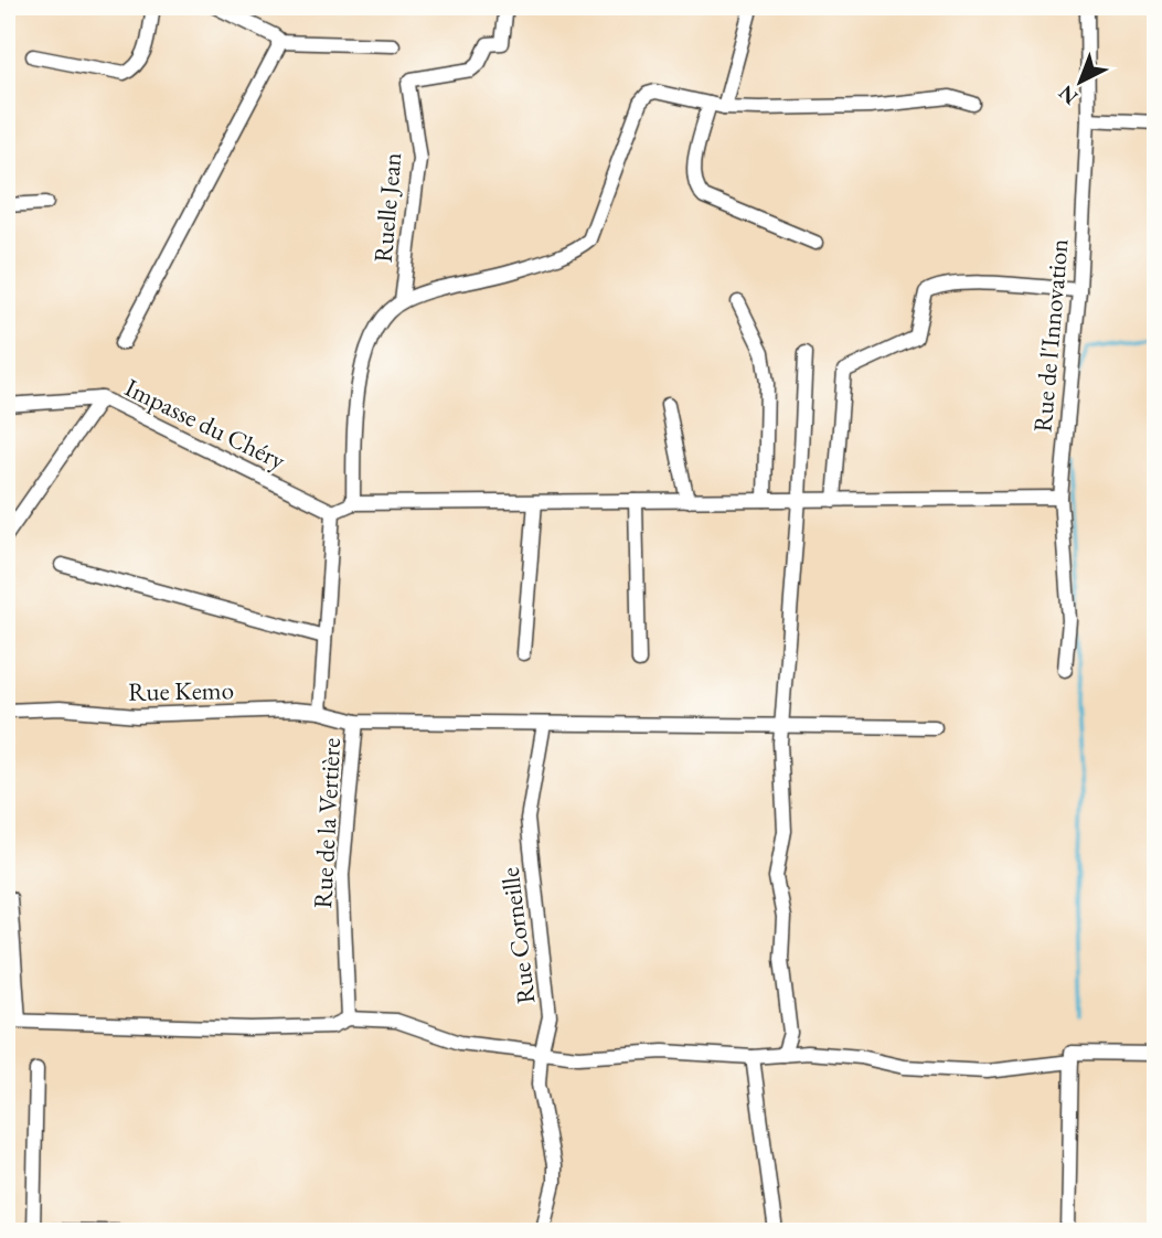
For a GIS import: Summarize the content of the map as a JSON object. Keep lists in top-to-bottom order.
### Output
{
  "streets": {
    "street": [
      "Ruelle Jean",
      "Rue de l'Innovation",
      "Impasse du Chéry",
      "Rue Kemo",
      "Rue de la Vertière",
      "Rue Corneille"
    ]
  },
  "crossings": [
    ["Rue Kemo", "Rue de la Vertière"],
    ["Rue Kemo", "Rue Corneille"]
  ],
  "north": "bottom left"
}
